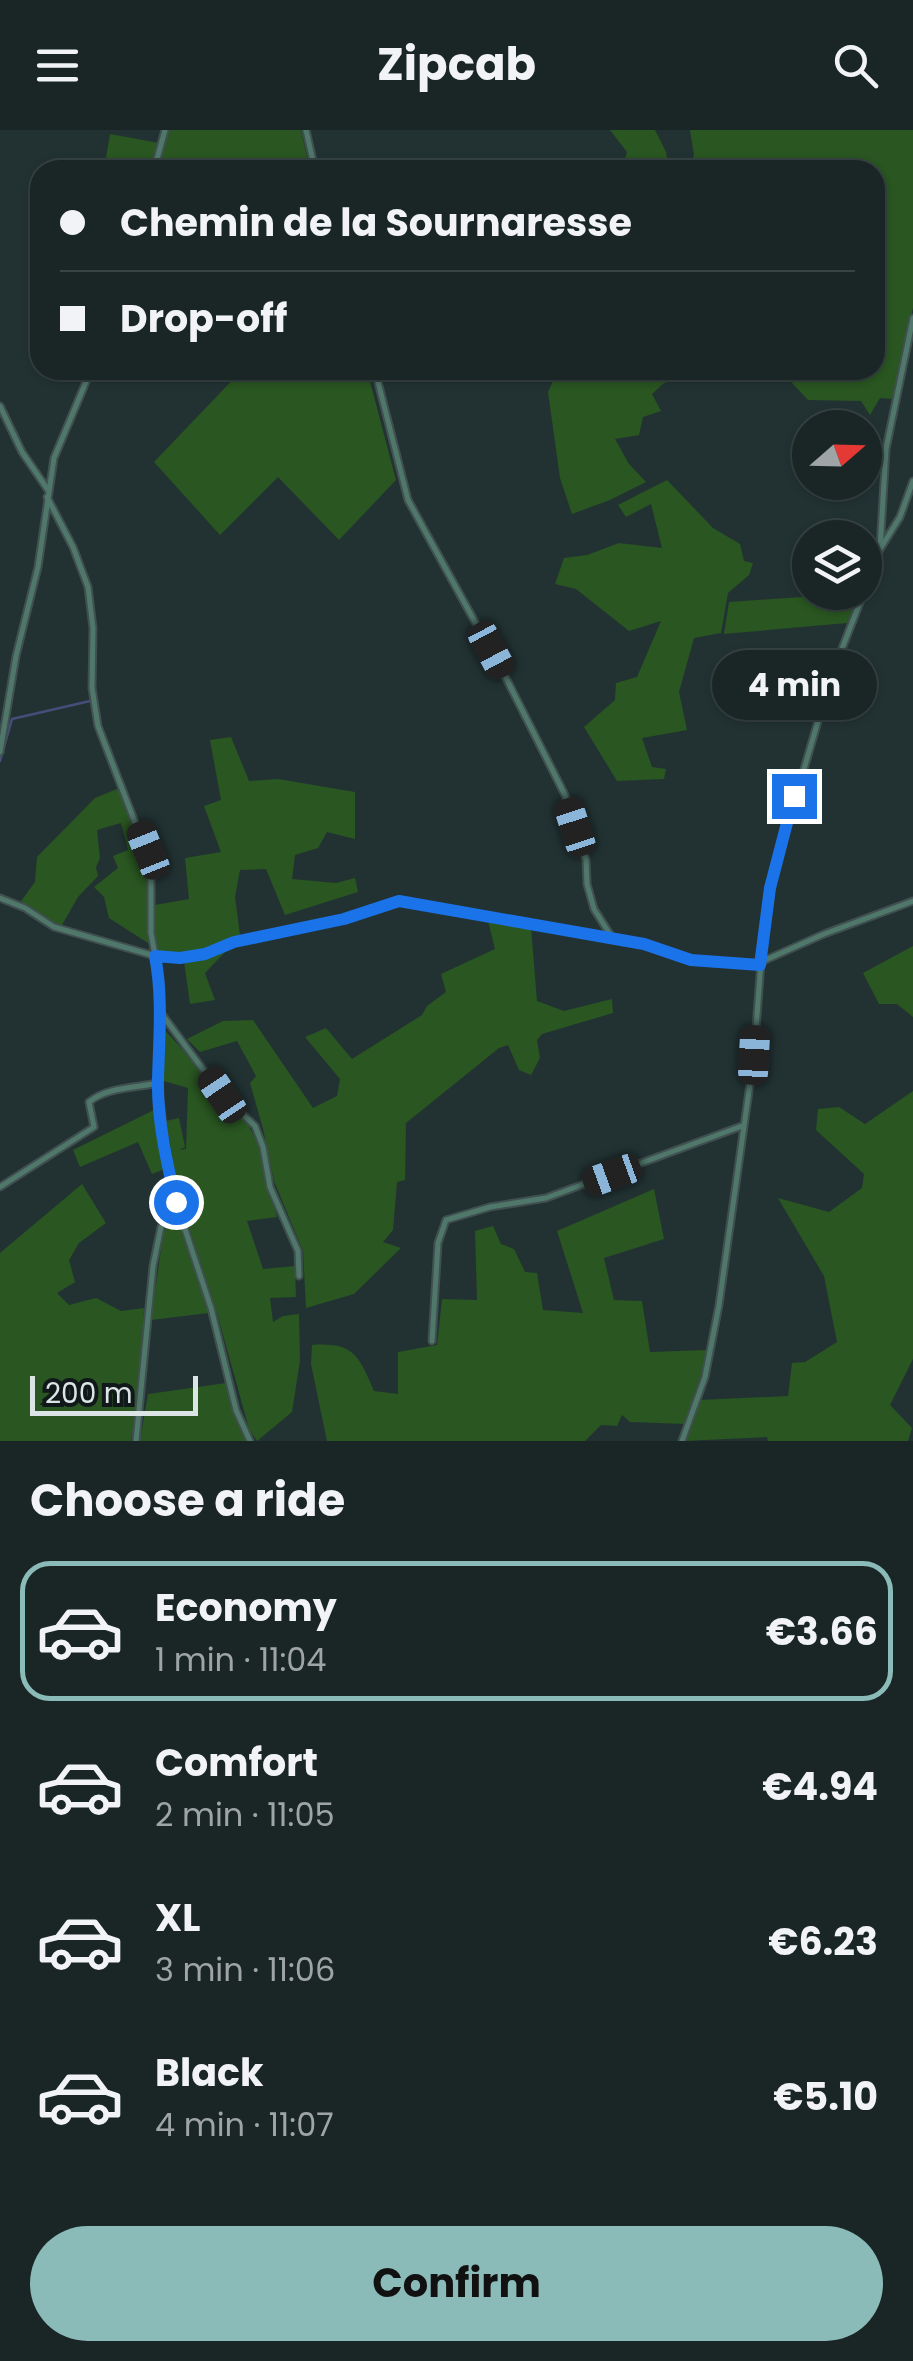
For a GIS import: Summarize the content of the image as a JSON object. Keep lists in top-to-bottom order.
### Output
{
  "scale_bar": "200 m",
  "north": "right",
  "page": {
    "header": "Zipcab",
    "banner": ["Chemin de la Sournaresse", "Drop-off"],
    "bubble": "4 min",
    "scale": "200 m",
    "heading": "Choose a ride",
    "list": [
      {
        "name": "Economy",
        "note": "1 min · 11:04",
        "value": "€3.66"
      },
      {
        "name": "Comfort",
        "note": "2 min · 11:05",
        "value": "€4.94"
      },
      {
        "name": "XL",
        "note": "3 min · 11:06",
        "value": "€6.23"
      },
      {
        "name": "Black",
        "note": "4 min · 11:07",
        "value": "€5.10"
      }
    ],
    "buttons": "Confirm"
  }
}
